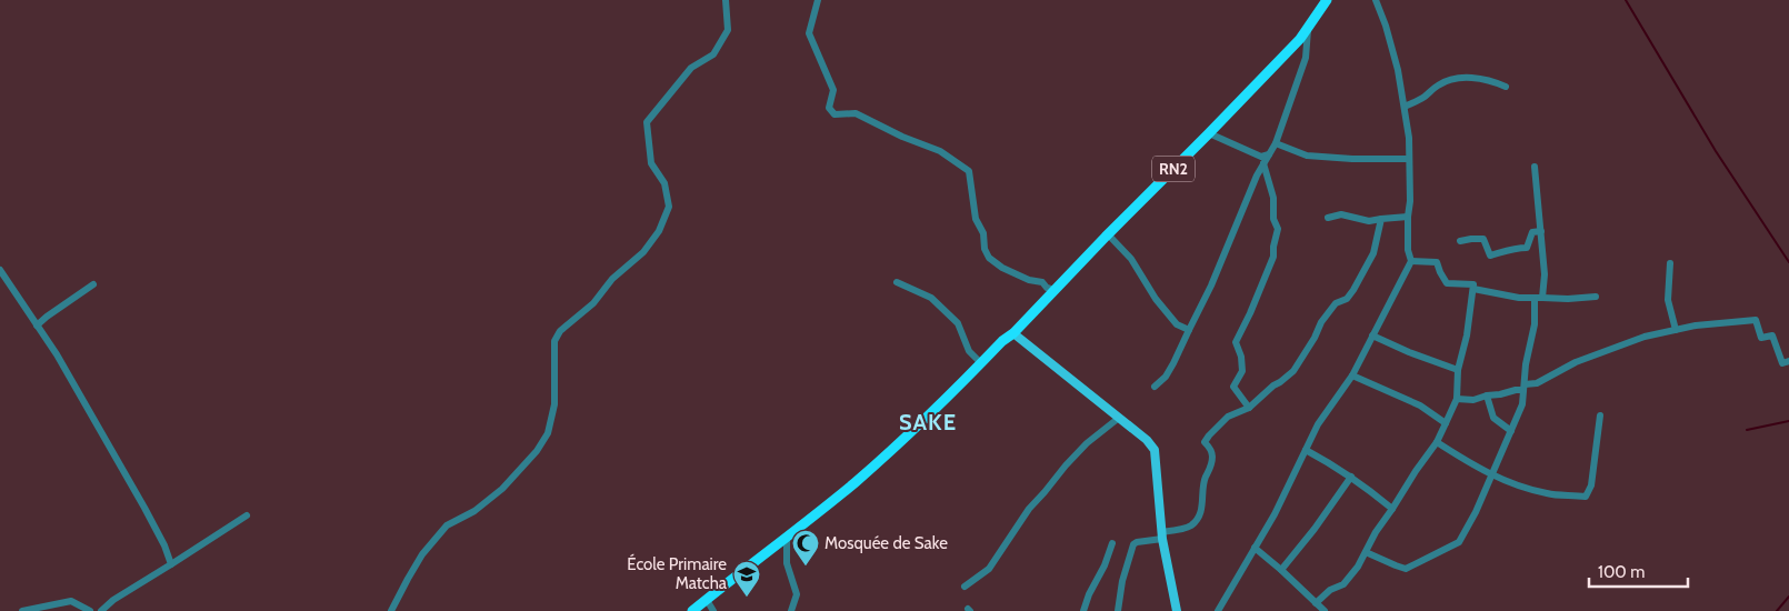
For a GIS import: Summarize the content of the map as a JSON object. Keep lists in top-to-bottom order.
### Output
{
  "streets": {
    "highway": ["RN2"]
  },
  "districts": ["SAKE"],
  "places": {
    "mosque": ["Mosquée de Sake"],
    "school or university": ["École Primaire Matcha"]
  },
  "scale_bar": "100 m"
}
